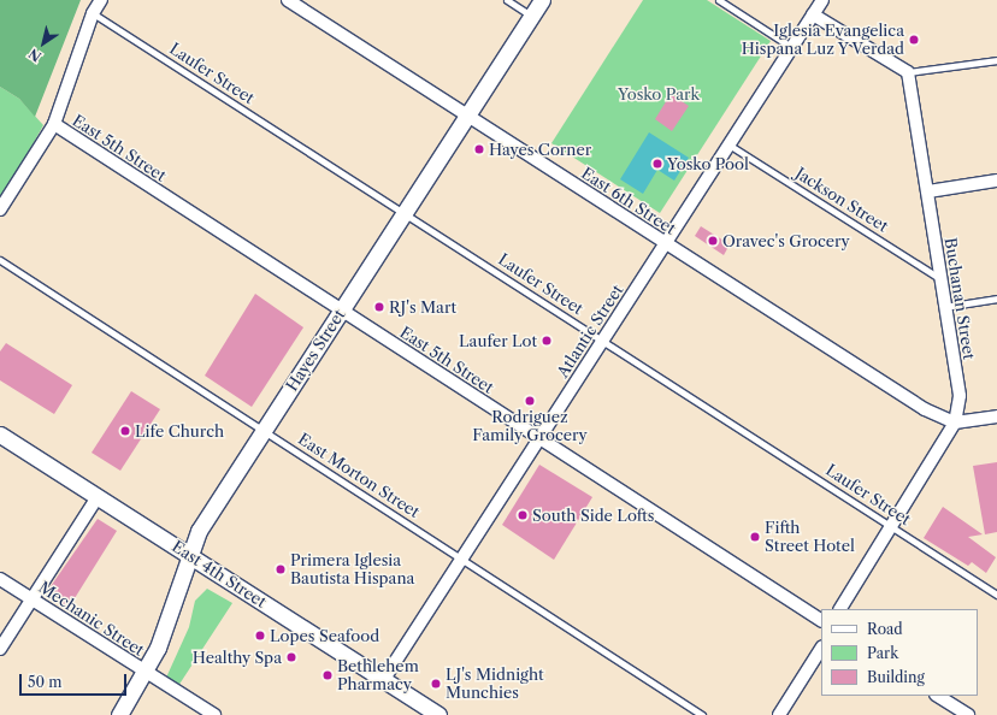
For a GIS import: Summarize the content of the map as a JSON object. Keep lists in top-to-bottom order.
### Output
{
  "streets": {
    "street": [
      "East 5th Street",
      "East 6th Street",
      "Buchanan Street",
      "Atlantic Street",
      "Hayes Street",
      "East 4th Street",
      "Mechanic Street"
    ],
    "lane": ["Laufer Street", "Jackson Street", "East Morton Street"]
  },
  "crossings": [
    ["Laufer Street", "Buchanan Street"],
    ["Laufer Street", "Atlantic Street"],
    ["Laufer Street", "Hayes Street"],
    ["East 5th Street", "Atlantic Street"],
    ["East 5th Street", "Hayes Street"],
    ["Jackson Street", "Buchanan Street"],
    ["Jackson Street", "Atlantic Street"],
    ["East 6th Street", "Buchanan Street"],
    ["East 6th Street", "Atlantic Street"],
    ["East 6th Street", "Hayes Street"],
    ["Atlantic Street", "East Morton Street"],
    ["Atlantic Street", "East 4th Street"],
    ["Hayes Street", "East Morton Street"],
    ["Hayes Street", "East 4th Street"],
    ["Hayes Street", "Mechanic Street"]
  ],
  "parks": ["Yosko Park"],
  "places": [
    "Iglesia Evangelica Hispana Luz Y Verdad",
    "Hayes Corner",
    "Yosko Pool",
    "Oravec's Grocery",
    "RJ's Mart",
    "Laufer Lot",
    "Rodriguez Family Grocery",
    "Life Church",
    "South Side Lofts",
    "Fifth Street Hotel",
    "Primera Iglesia Bautista Hispana",
    "Lopes Seafood",
    "Healthy Spa",
    "Bethlehem Pharmacy",
    "LJ's Midnight Munchies"
  ],
  "legend": ["Road", "Park", "Building"],
  "scale_bar": "50 m",
  "north": "bottom left"
}
